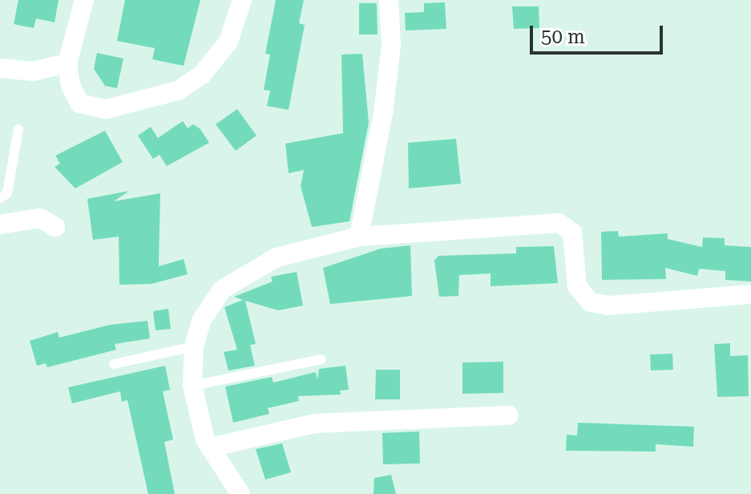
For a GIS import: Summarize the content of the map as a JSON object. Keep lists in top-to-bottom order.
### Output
{
  "scale_bar": "50 m"
}
